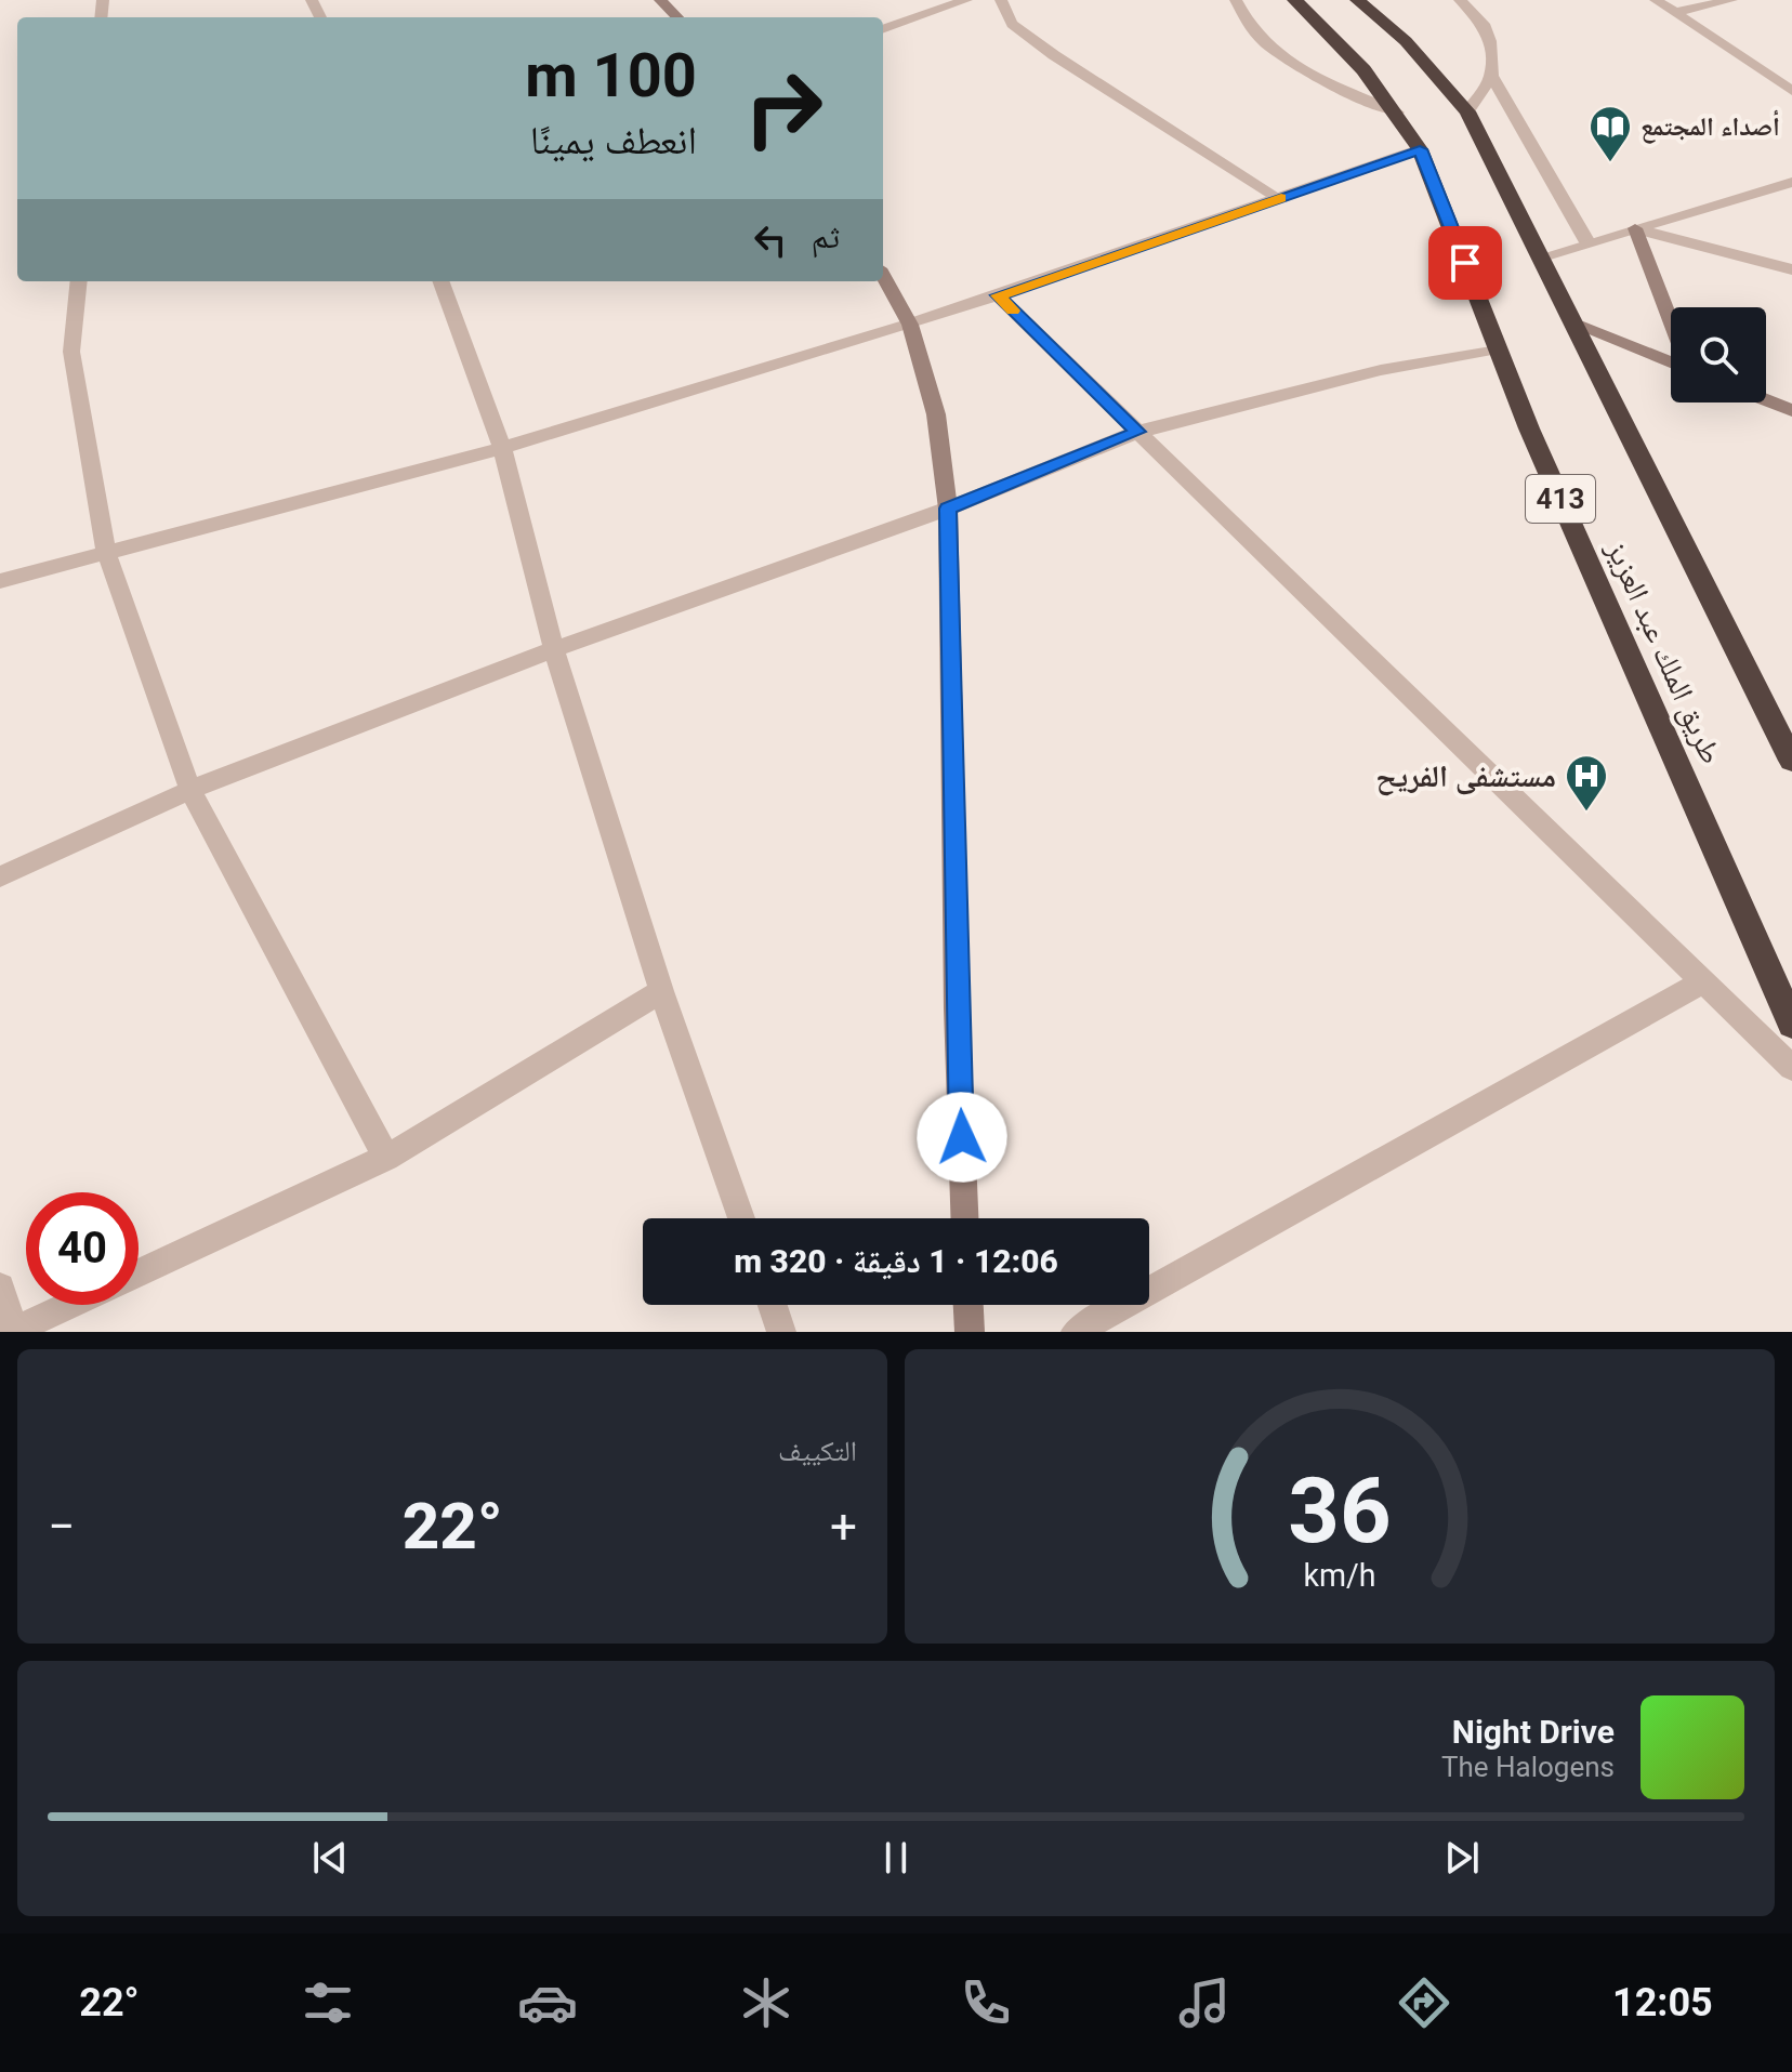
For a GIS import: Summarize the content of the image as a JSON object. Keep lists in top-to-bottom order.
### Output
{
  "streets": {
    "highway": ["413", "طريق الملك عبد العزيز"]
  },
  "places": {
    "library": ["أصداء المجتمع"],
    "hospital": ["مستشفى الفريح"]
  },
  "page": {
    "turn": ["100 m", "انعطف يمينًا"],
    "then": "ثم",
    "limit": "40",
    "trip": "12:06 · 1 دقيقة · 320 m",
    "tile": "التكييف",
    "heat": ["−", "22°", "+"],
    "song": ["Night Drive", "The Halogens"],
    "tabs": ["12:05", "22°"],
    "gauge": ["36", "km/h"]
  }
}
